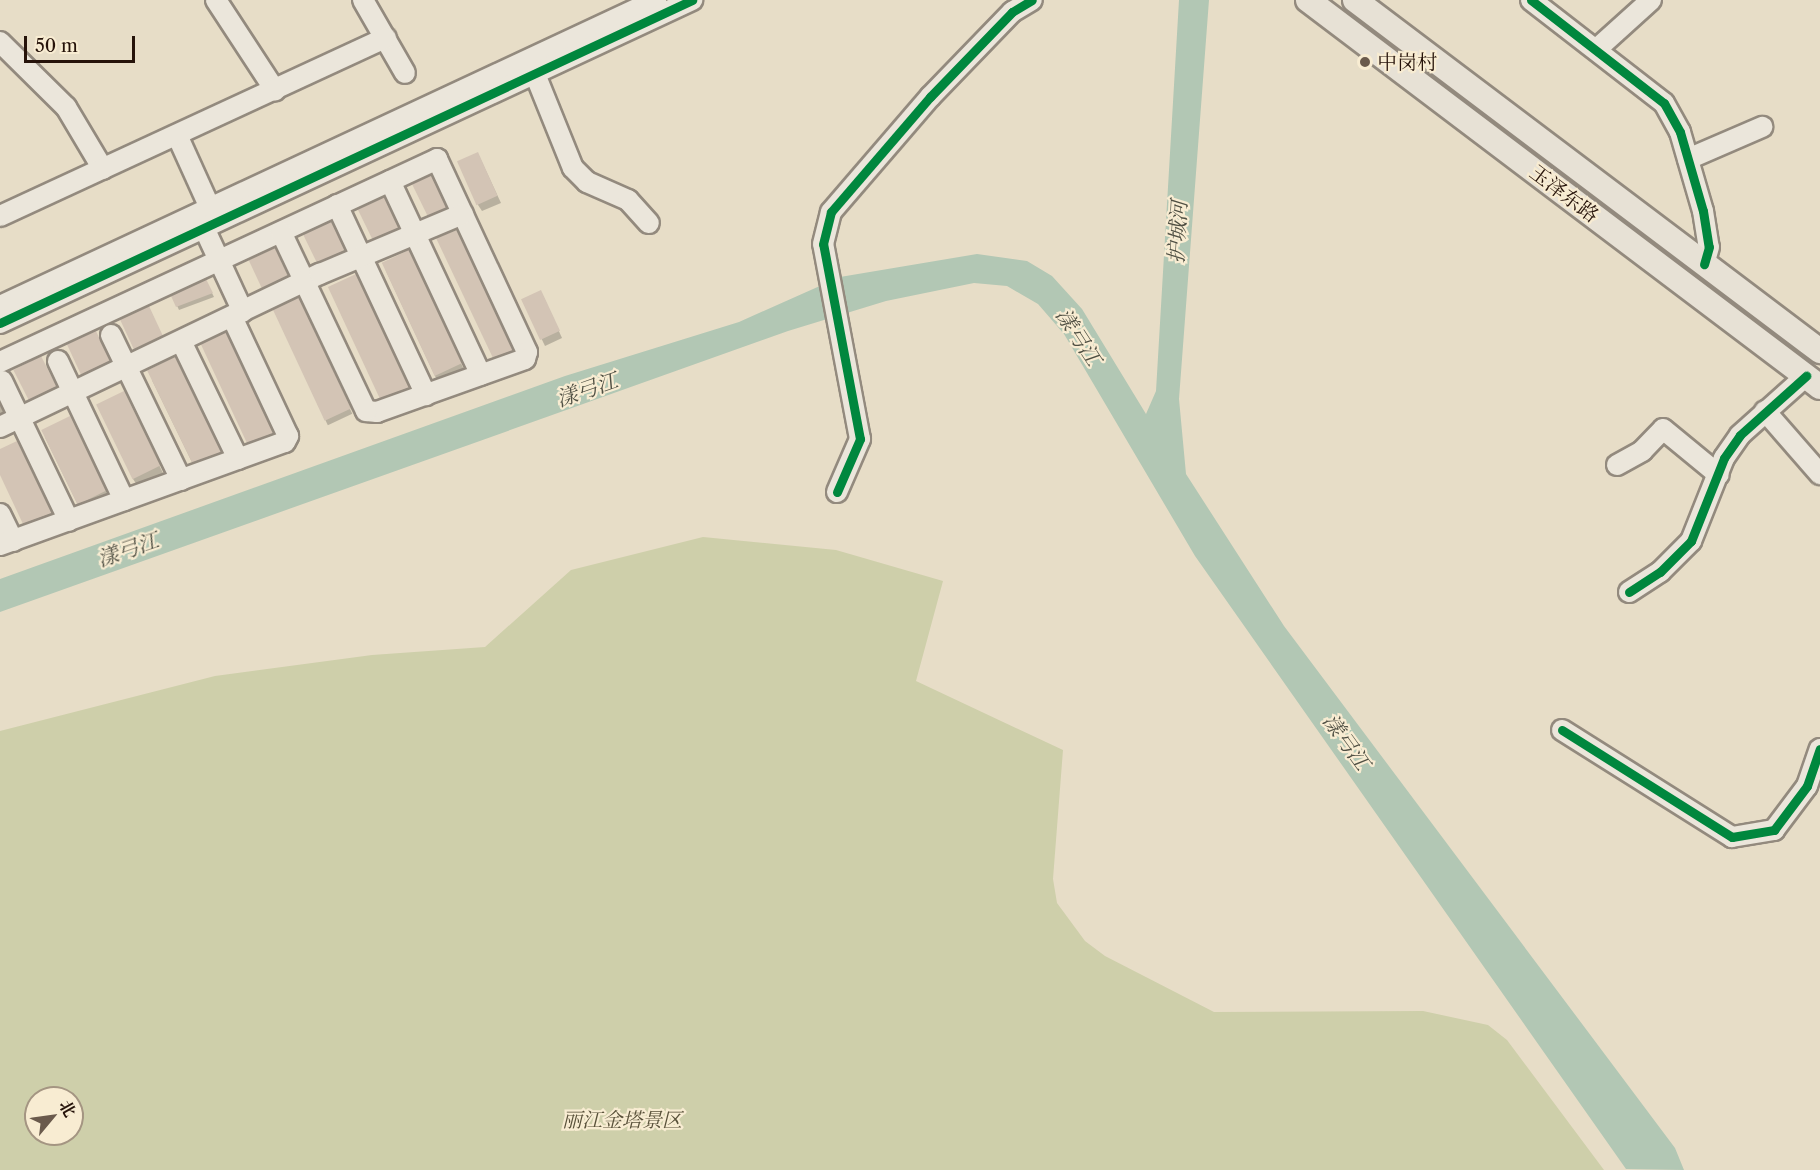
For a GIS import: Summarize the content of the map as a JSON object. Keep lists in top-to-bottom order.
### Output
{
  "streets": {
    "main road": ["玉泽东路"]
  },
  "water": ["护城河", "漾弓江"],
  "parks": ["丽江金塔景区"],
  "places": ["中岗村"],
  "scale_bar": "50 m",
  "north": "top right"
}
